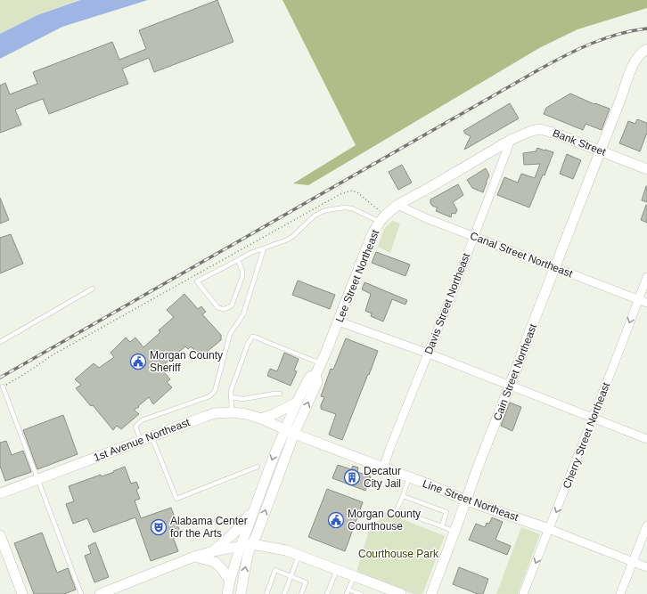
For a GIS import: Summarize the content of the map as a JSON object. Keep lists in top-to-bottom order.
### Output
{
  "streets": {
    "street": [
      "Bank Street",
      "Canal Street Northeast",
      "Lee Street Northeast",
      "Davis Street Northeast",
      "Cain Street Northeast",
      "Cherry Street Northeast",
      "1st Avenue Northeast",
      "Line Street Northeast"
    ]
  },
  "crossings": [
    ["Bank Street", "Lee Street Northeast"],
    ["Bank Street", "Davis Street Northeast"],
    ["Bank Street", "Cain Street Northeast"],
    ["Canal Street Northeast", "Lee Street Northeast"],
    ["Canal Street Northeast", "Davis Street Northeast"],
    ["Canal Street Northeast", "Cain Street Northeast"],
    ["Canal Street Northeast", "Cherry Street Northeast"],
    ["Lee Street Northeast", "Davis Street Northeast"],
    ["Lee Street Northeast", "1st Avenue Northeast"],
    ["Lee Street Northeast", "Line Street Northeast"],
    ["Davis Street Northeast", "Line Street Northeast"],
    ["Cain Street Northeast", "Line Street Northeast"],
    ["Cherry Street Northeast", "Line Street Northeast"],
    ["1st Avenue Northeast", "Line Street Northeast"]
  ],
  "one_way": ["Cherry Street Northeast"],
  "parks": ["Courthouse Park"],
  "places": {
    "public building": ["Morgan County Sheriff", "Morgan County Courthouse"],
    "building": ["Decatur City Jail"],
    "theatre": ["Alabama Center for the Arts"]
  }
}
